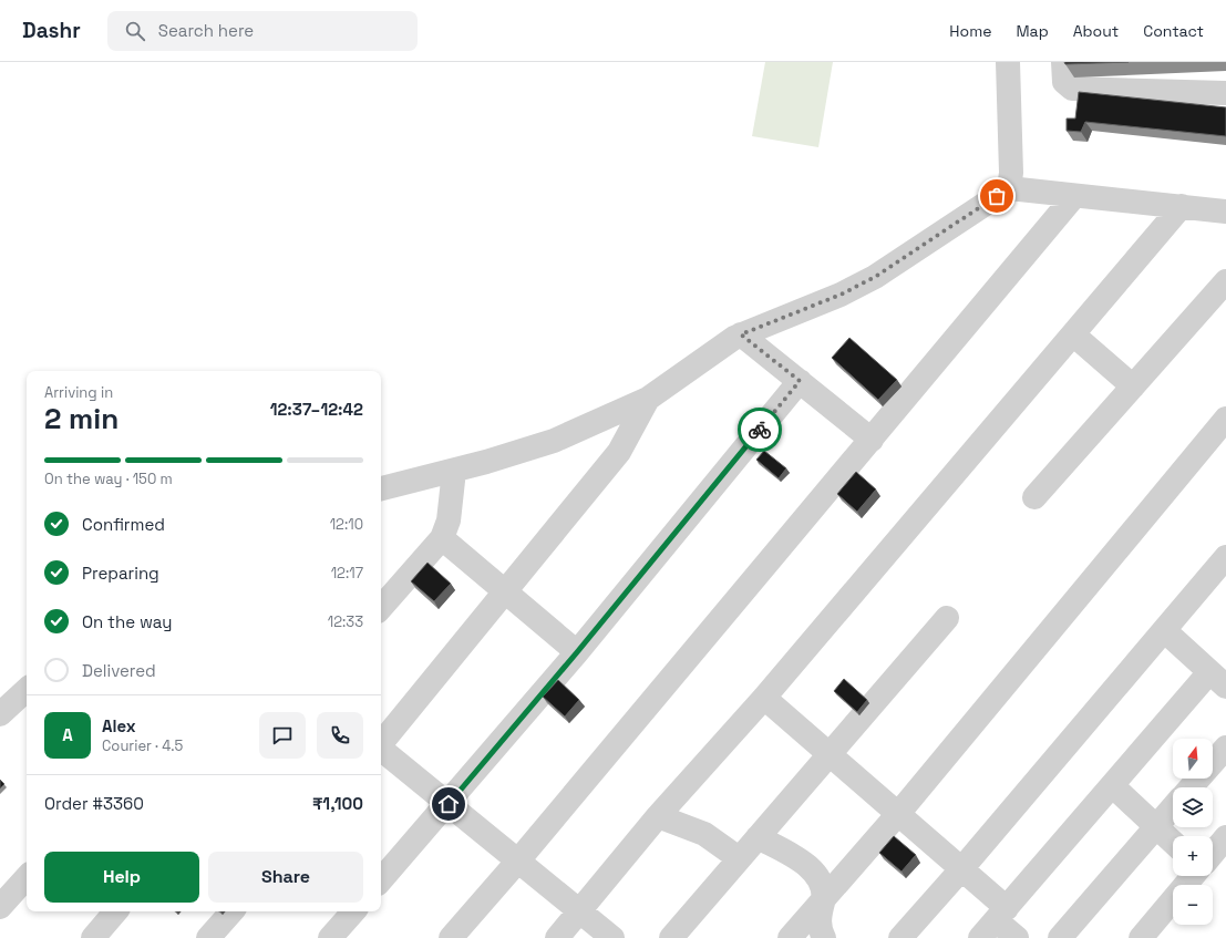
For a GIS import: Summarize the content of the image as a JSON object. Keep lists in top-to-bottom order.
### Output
{
  "north": "top",
  "page": {
    "header": "Dashr",
    "search": "Search here",
    "nav": [
      "Home",
      "Map",
      "About",
      "Contact"
    ],
    "heading": ["2 min", "Arriving in", "12:37–12:42"],
    "panel": [
      "Alex",
      "Courier · 4.5",
      "Order #3360",
      "₹1,100"
    ],
    "bar": "On the way · 150 m",
    "list": [
      ["Confirmed", "12:10"],
      ["Preparing", "12:17"],
      ["On the way", "12:33"],
      "Delivered"
    ],
    "round": "A",
    "map_buttons": ["+", "−"],
    "buttons": ["Help", "Share"]
  }
}
